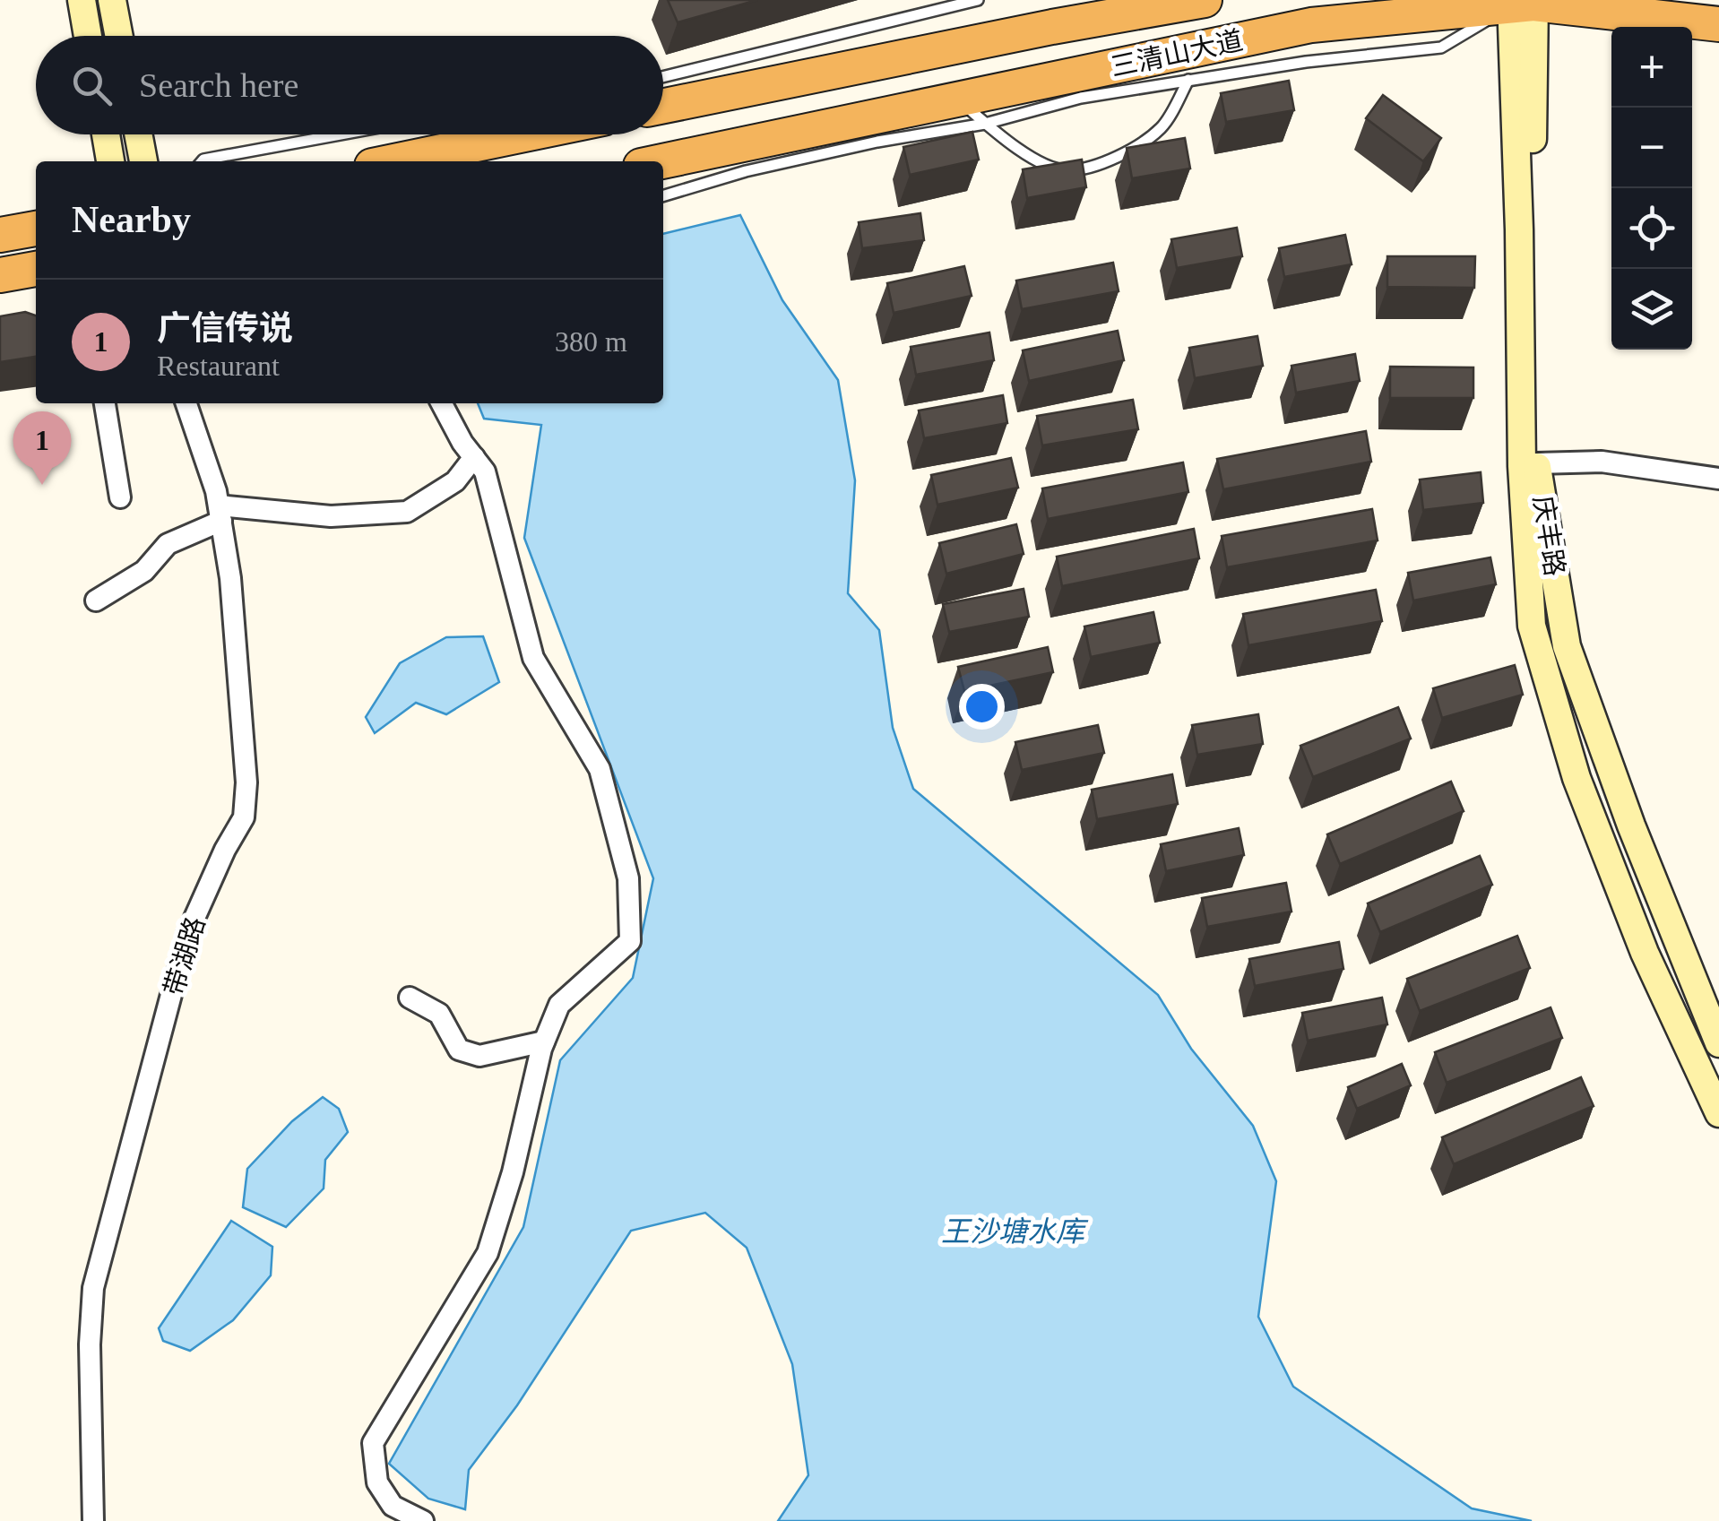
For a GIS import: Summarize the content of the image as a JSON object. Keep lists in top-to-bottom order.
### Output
{
  "streets": {
    "highway": ["三清山大道"],
    "main road": ["庆丰路"],
    "street": ["带湖路"]
  },
  "crossings": [
    ["三清山大道", "庆丰路"]
  ],
  "water": ["王沙塘水库"],
  "page": {
    "map_buttons": ["+", "−"],
    "search": "Search here",
    "heading": "Nearby",
    "list": [
      {
        "mark": "1",
        "name": "广信传说",
        "note": "Restaurant",
        "value": "380 m"
      }
    ],
    "pins": "1"
  }
}
